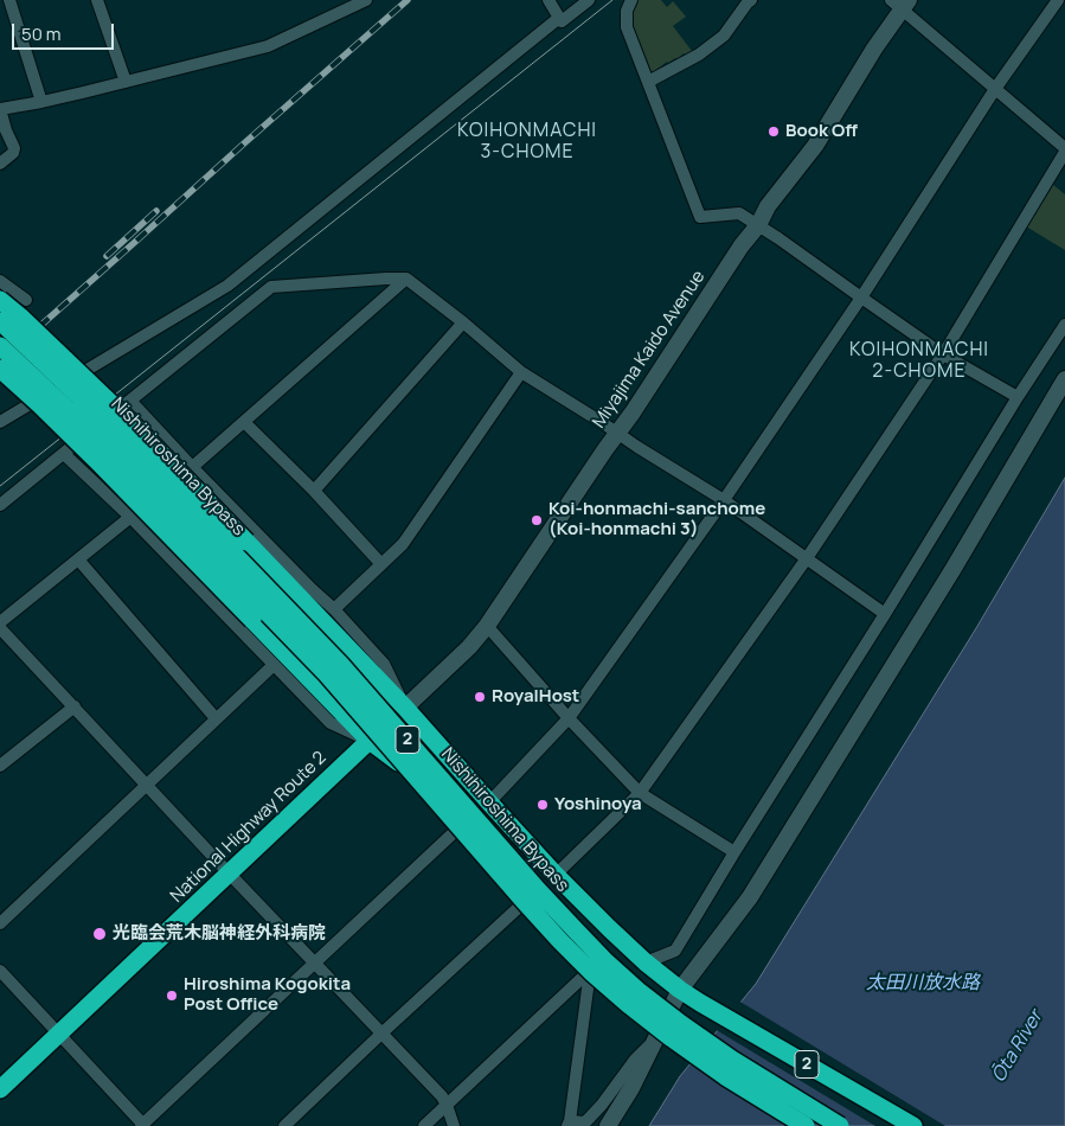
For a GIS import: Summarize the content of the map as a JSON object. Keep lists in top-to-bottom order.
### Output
{
  "streets": {
    "highway": ["Nishihiroshima Bypass", "2", "National Highway Route 2"],
    "street": ["Miyajima Kaido Avenue"]
  },
  "crossings": [
    ["Miyajima Kaido Avenue", "2"],
    ["Miyajima Kaido Avenue", "National Highway Route 2"],
    ["2", "National Highway Route 2"]
  ],
  "districts": ["KOIHONMACHI 3-CHOME", "KOIHONMACHI 2-CHOME"],
  "water": ["太田川放水路", "Ōta River"],
  "places": [
    "Book Off",
    "Koi-honmachi-sanchome (Koi-honmachi 3)",
    "RoyalHost",
    "Yoshinoya",
    "光臨会荒木脳神経外科病院",
    "Hiroshima Kogokita Post Office"
  ],
  "scale_bar": "50 m"
}
